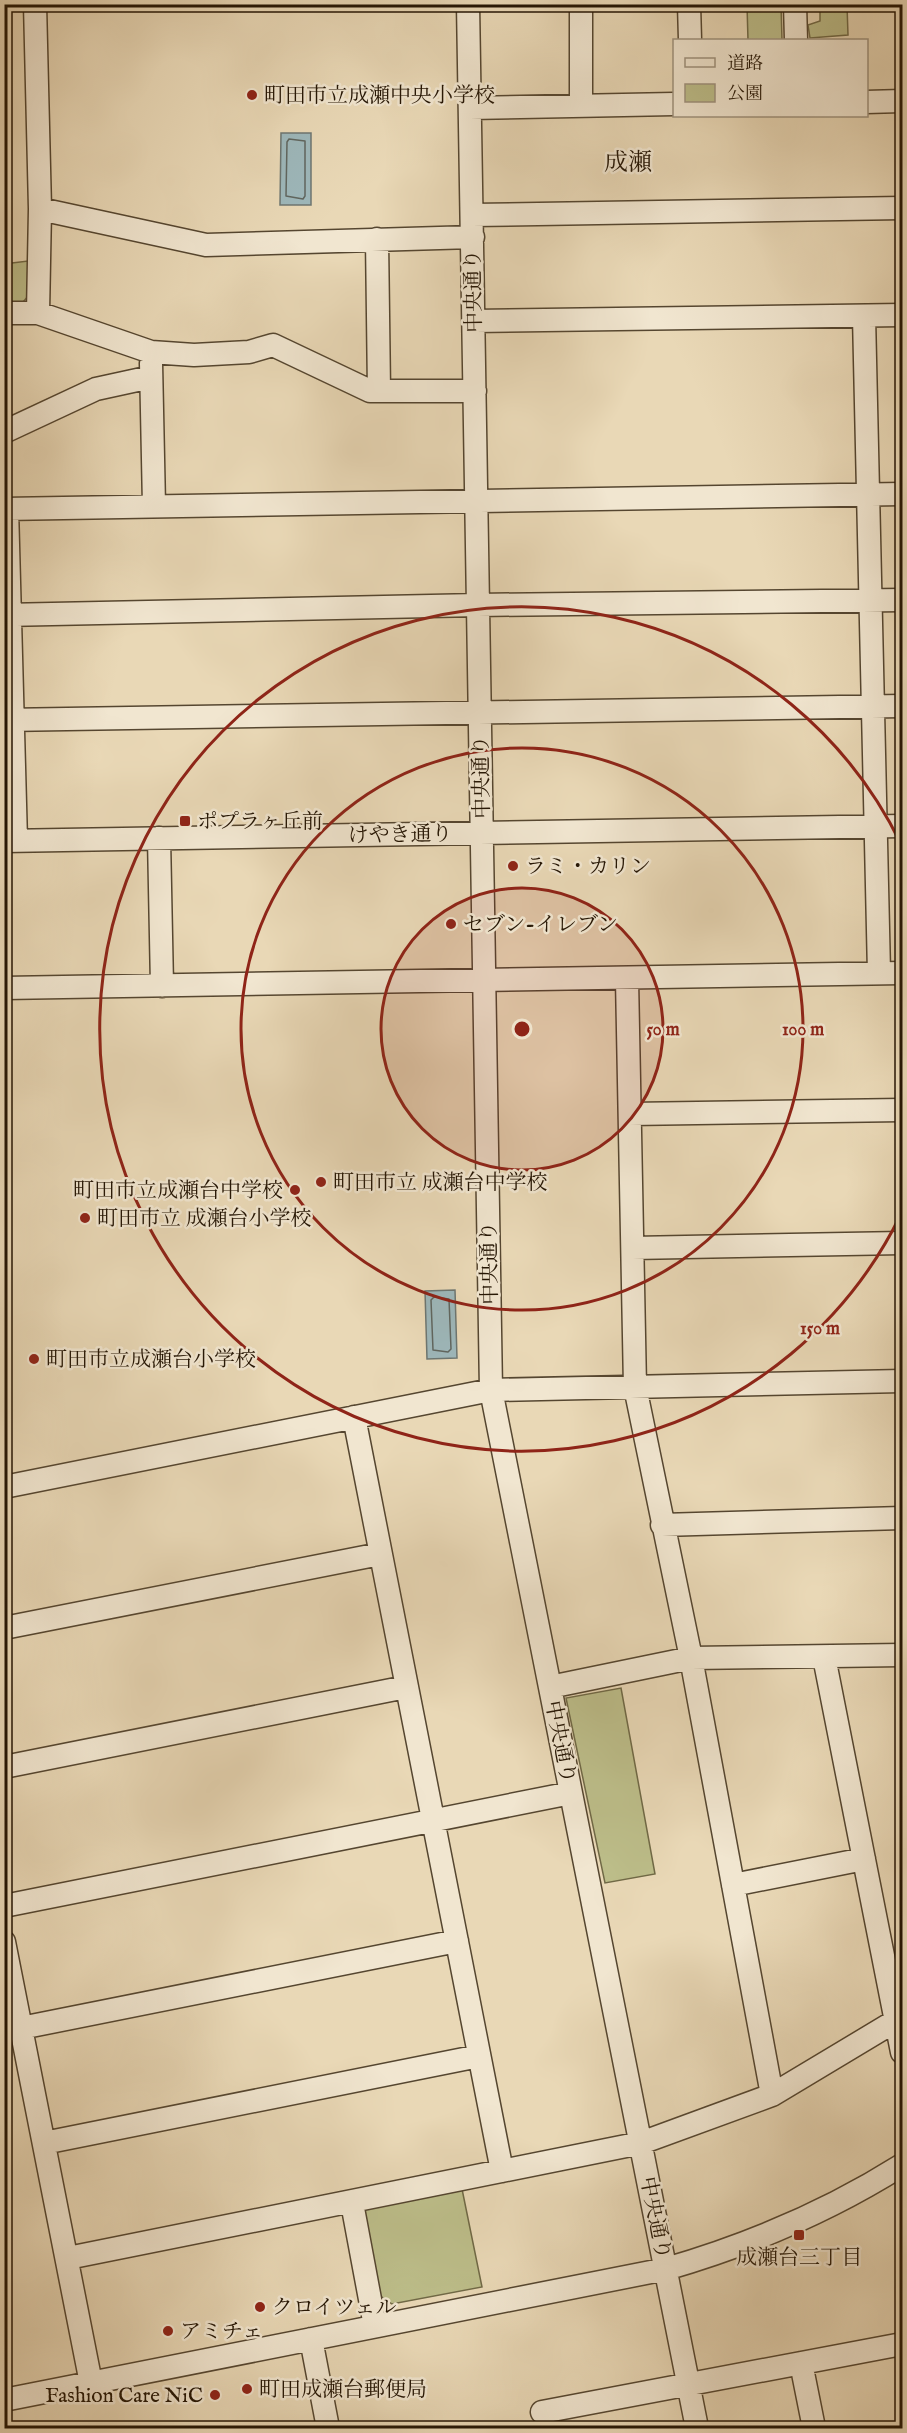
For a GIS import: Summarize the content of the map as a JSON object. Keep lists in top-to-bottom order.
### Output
{
  "streets": {
    "street": ["中央通り", "けやき通り"]
  },
  "crossings": [
    ["中央通り", "けやき通り"]
  ],
  "districts": ["成瀬"],
  "places": {
    "other": [
      "町田市立成瀬中央小学校",
      "ラミ・カリン",
      "セブン-イレブン",
      "町田市立 成瀬台中学校",
      "町田市立成瀬台中学校",
      "町田市立 成瀬台小学校",
      "町田市立成瀬台小学校",
      "クロイツェル",
      "アミチェ",
      "町田成瀬台郵便局",
      "Fashion Care NiC"
    ],
    "transit": ["ポプラヶ丘前", "成瀬台三丁目"]
  },
  "legend": ["道路", "公園"],
  "rings": ["50 m", "100 m", "150 m"]
}
